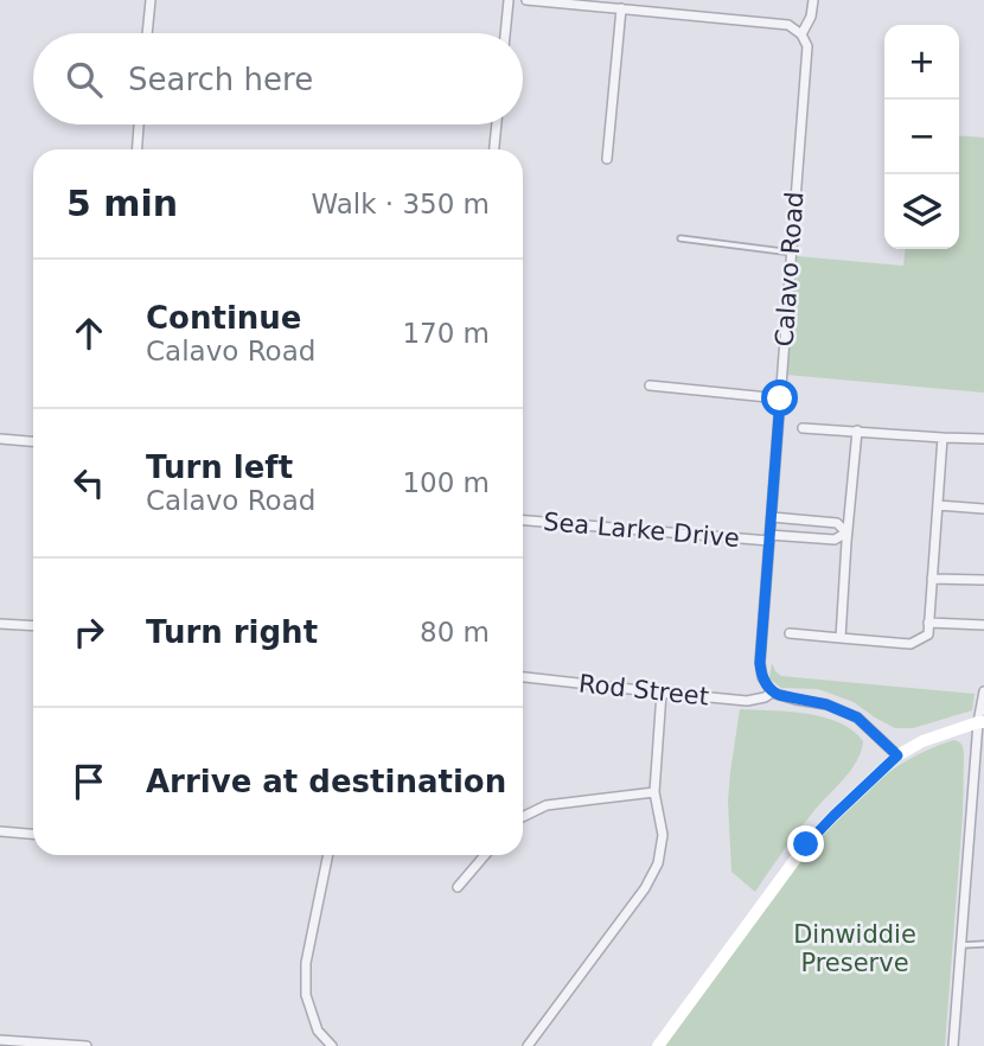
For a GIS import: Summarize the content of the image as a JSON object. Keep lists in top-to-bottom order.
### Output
{
  "streets": {
    "street": ["Calavo Road", "Sea Larke Drive", "Rod Street"]
  },
  "crossings": [
    ["Calavo Road", "Sea Larke Drive"],
    ["Calavo Road", "Rod Street"]
  ],
  "parks": ["Dinwiddie Preserve"],
  "page": {
    "map_buttons": ["+", "−"],
    "search": "Search here",
    "heading": ["5 min", "Walk · 350 m"],
    "list": [
      ["Continue", "Calavo Road", "170 m"],
      ["Turn left", "Calavo Road", "100 m"],
      ["Turn right", "80 m"],
      "Arrive at destination"
    ]
  }
}
